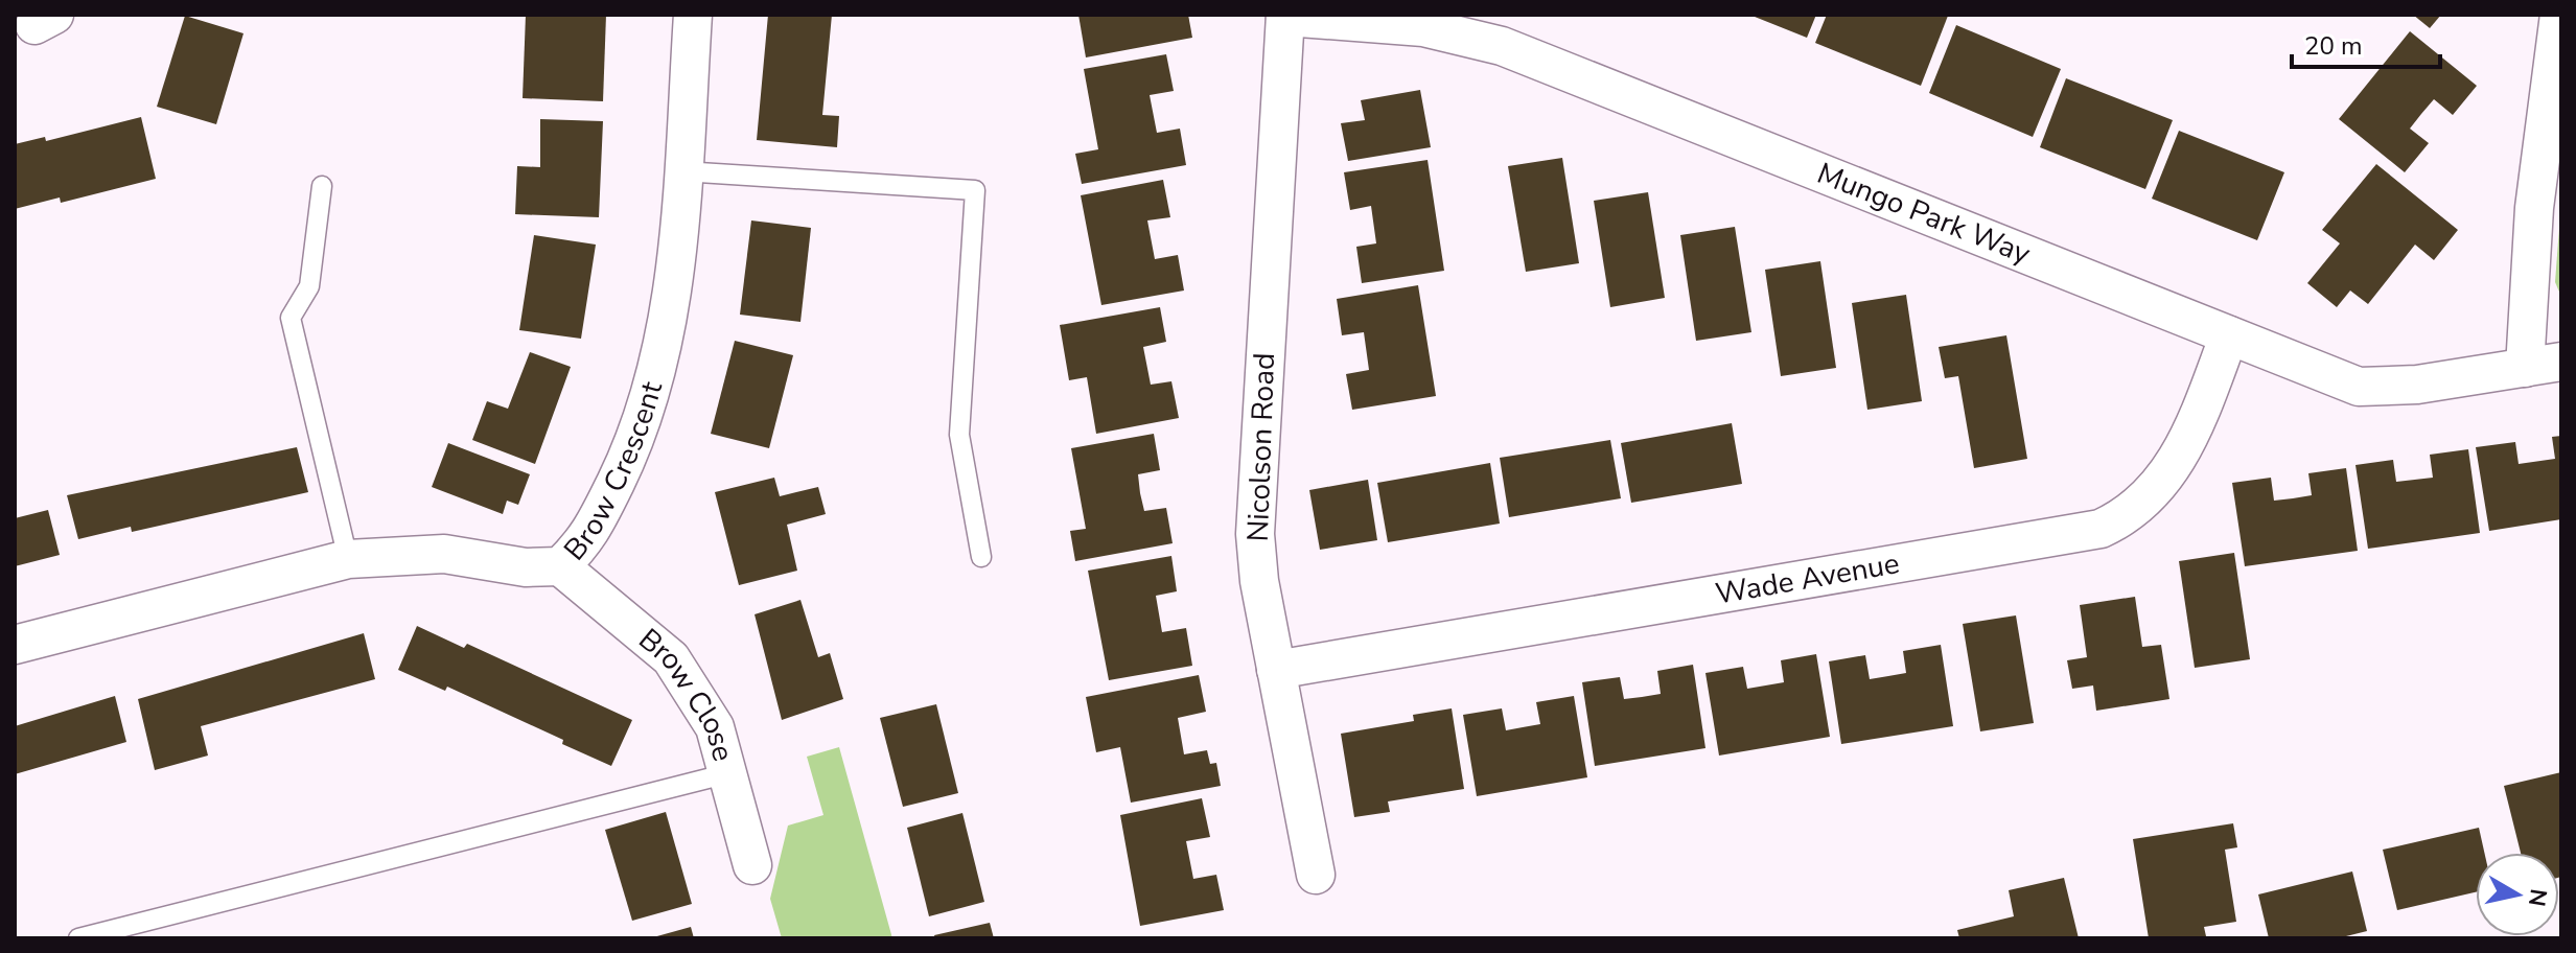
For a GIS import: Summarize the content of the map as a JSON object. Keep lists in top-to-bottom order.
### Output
{
  "streets": {
    "street": [
      "Mungo Park Way",
      "Nicolson Road",
      "Brow Crescent",
      "Wade Avenue",
      "Brow Close"
    ]
  },
  "crossings": [
    ["Mungo Park Way", "Nicolson Road"],
    ["Mungo Park Way", "Wade Avenue"],
    ["Nicolson Road", "Wade Avenue"],
    ["Brow Crescent", "Brow Close"]
  ],
  "scale_bar": "20 m",
  "north": "right"
}
